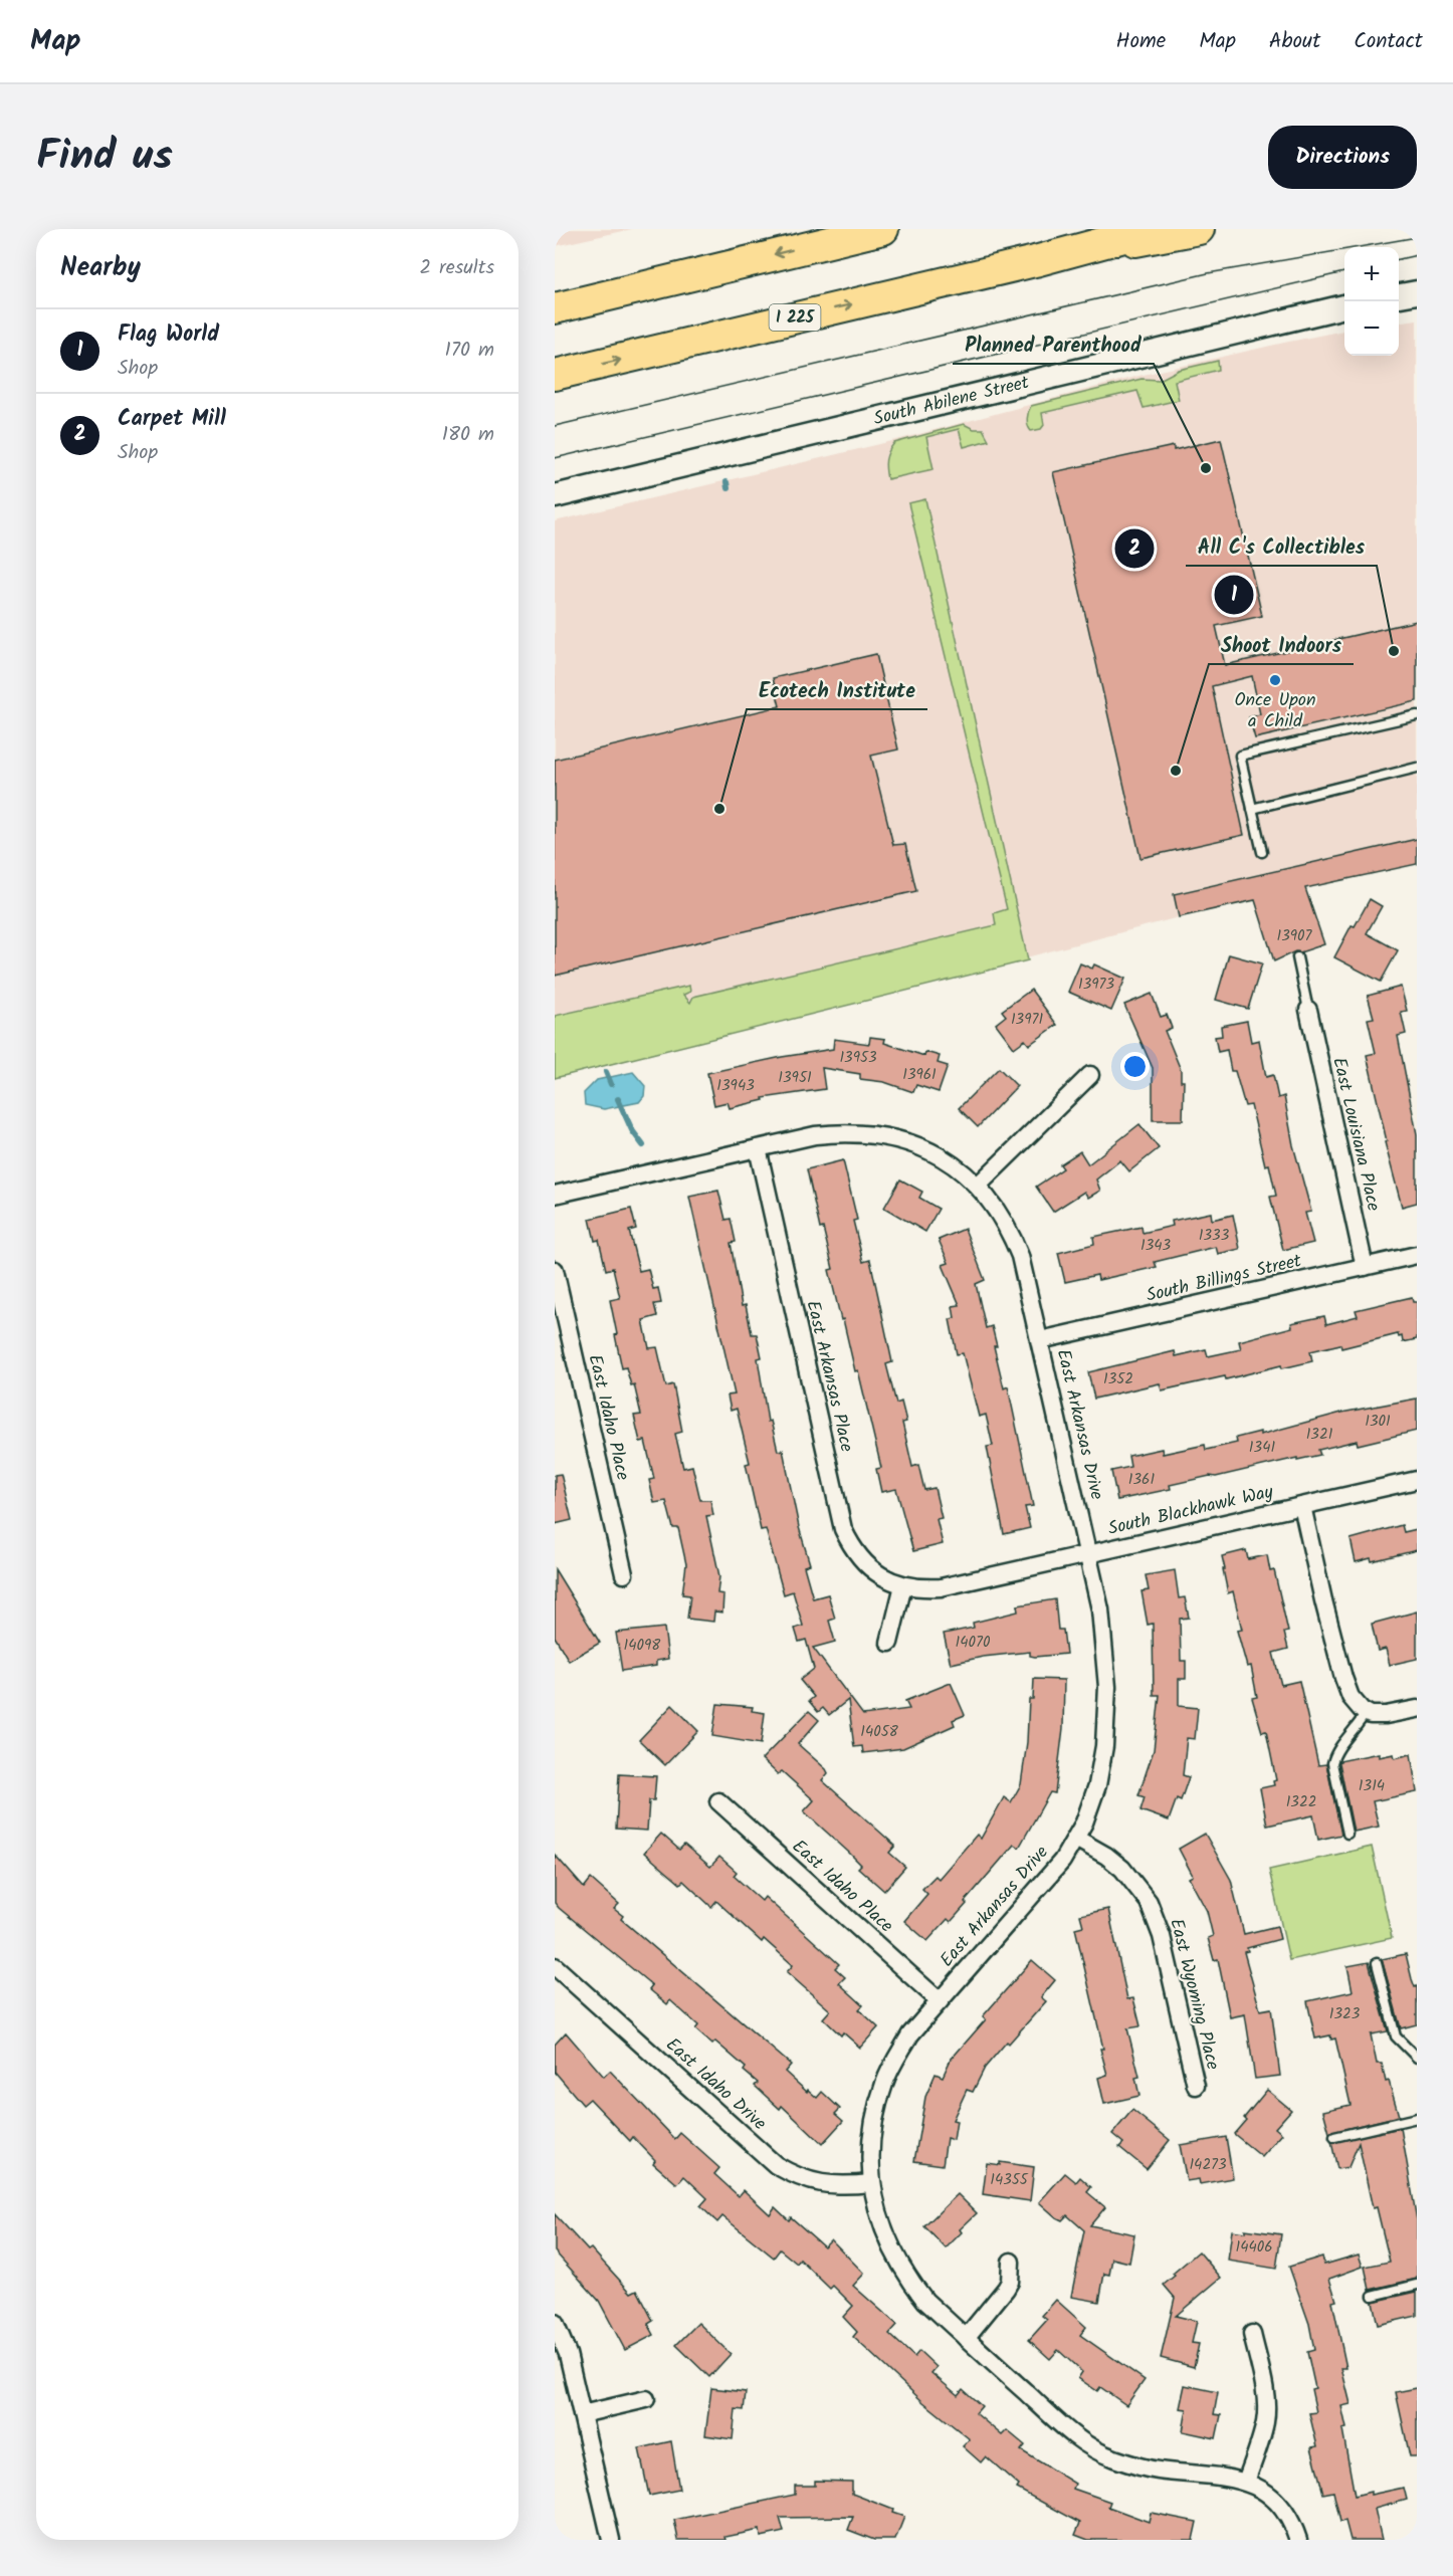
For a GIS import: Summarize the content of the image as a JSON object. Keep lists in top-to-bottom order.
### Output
{
  "streets": {
    "highway": ["I 225"],
    "street": [
      "South Abilene Street",
      "East Louisiana Place",
      "South Billings Street",
      "East Arkansas Place",
      "East Idaho Place",
      "East Arkansas Drive",
      "South Blackhawk Way",
      "East Wyoming Place",
      "East Idaho Drive"
    ]
  },
  "crossings": [
    ["East Louisiana Place", "South Billings Street"],
    ["South Billings Street", "East Arkansas Drive"],
    ["East Arkansas Place", "East Arkansas Drive"],
    ["East Arkansas Place", "South Blackhawk Way"],
    ["East Idaho Place", "East Arkansas Drive"],
    ["East Arkansas Drive", "South Blackhawk Way"],
    ["East Arkansas Drive", "East Wyoming Place"],
    ["East Arkansas Drive", "East Idaho Drive"]
  ],
  "places": [
    "Planned Parenthood",
    "All C's Collectibles",
    "Once Upon a Child",
    "Shoot Indoors",
    "Ecotech Institute"
  ],
  "house_numbers": [
    "13907",
    "13973",
    "13971",
    "13953",
    "13961",
    "13951",
    "13943",
    "1333",
    "1343",
    "1352",
    "1301",
    "1321",
    "1341",
    "1361",
    "14070",
    "14098",
    "14058",
    "1314",
    "1322",
    "1323",
    "14273",
    "14355",
    "14406"
  ],
  "page": {
    "header": "Map",
    "nav": [
      "Home",
      "Map",
      "About",
      "Contact"
    ],
    "title": "Find us",
    "buttons": "Directions",
    "heading": ["Nearby", "2 results"],
    "map_buttons": ["+", "−"],
    "list": [
      {
        "mark": "1",
        "name": "Flag World",
        "note": "Shop",
        "value": "170 m"
      },
      {
        "mark": "2",
        "name": "Carpet Mill",
        "note": "Shop",
        "value": "180 m"
      }
    ],
    "pins": ["2", "1"]
  }
}
